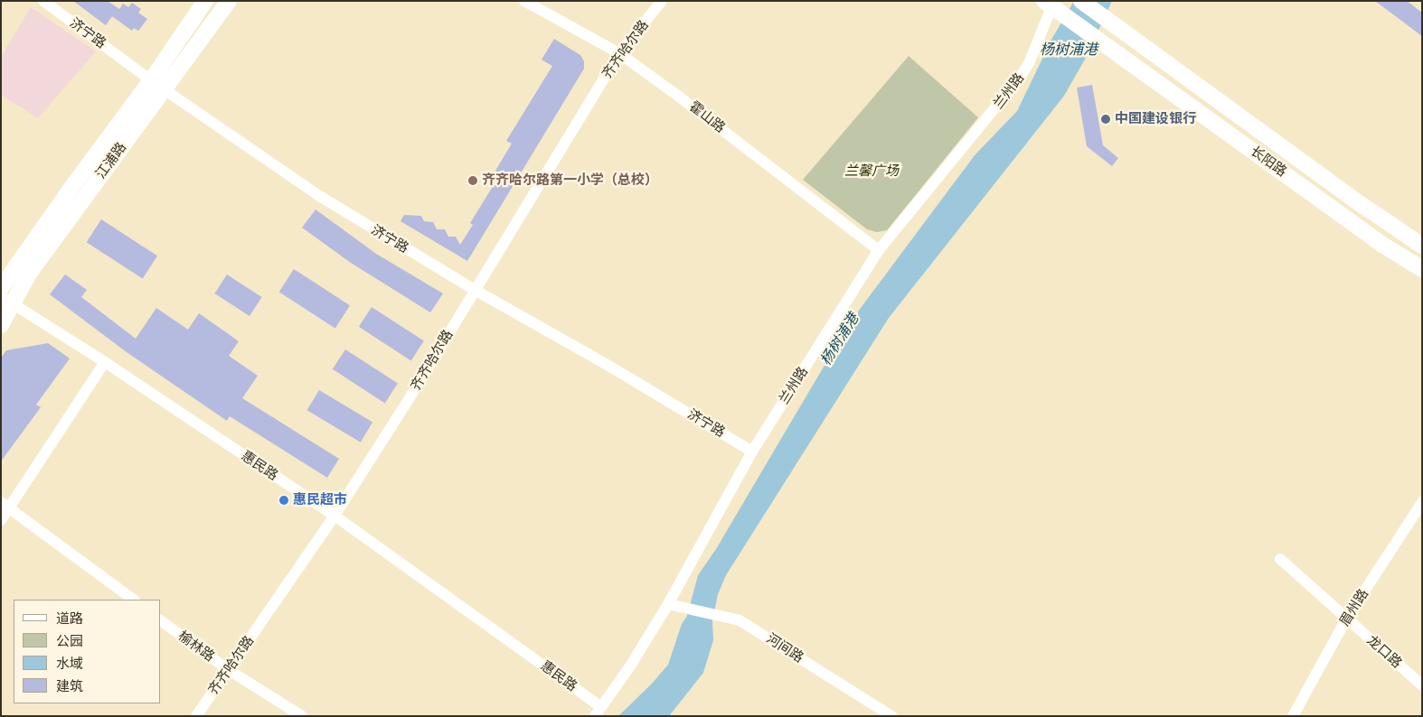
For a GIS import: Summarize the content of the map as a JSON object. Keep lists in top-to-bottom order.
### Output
{
  "streets": {
    "main road": ["江浦路", "长阳路"],
    "street": [
      "济宁路",
      "齐齐哈尔路",
      "兰州路",
      "霍山路",
      "惠民路",
      "眉州路",
      "榆林路",
      "河间路",
      "龙口路"
    ]
  },
  "crossings": [
    ["济宁路", "齐齐哈尔路"],
    ["济宁路", "兰州路"],
    ["济宁路", "江浦路"],
    ["齐齐哈尔路", "霍山路"],
    ["齐齐哈尔路", "惠民路"],
    ["齐齐哈尔路", "榆林路"],
    ["兰州路", "霍山路"],
    ["兰州路", "长阳路"],
    ["兰州路", "惠民路"],
    ["兰州路", "河间路"],
    ["江浦路", "惠民路"],
    ["眉州路", "龙口路"]
  ],
  "water": ["杨树浦港"],
  "parks": ["兰馨广场"],
  "places": ["中国建设银行", "齐齐哈尔路第一小学（总校）", "惠民超市"],
  "legend": [
    "道路",
    "公园",
    "水域",
    "建筑"
  ]
}
